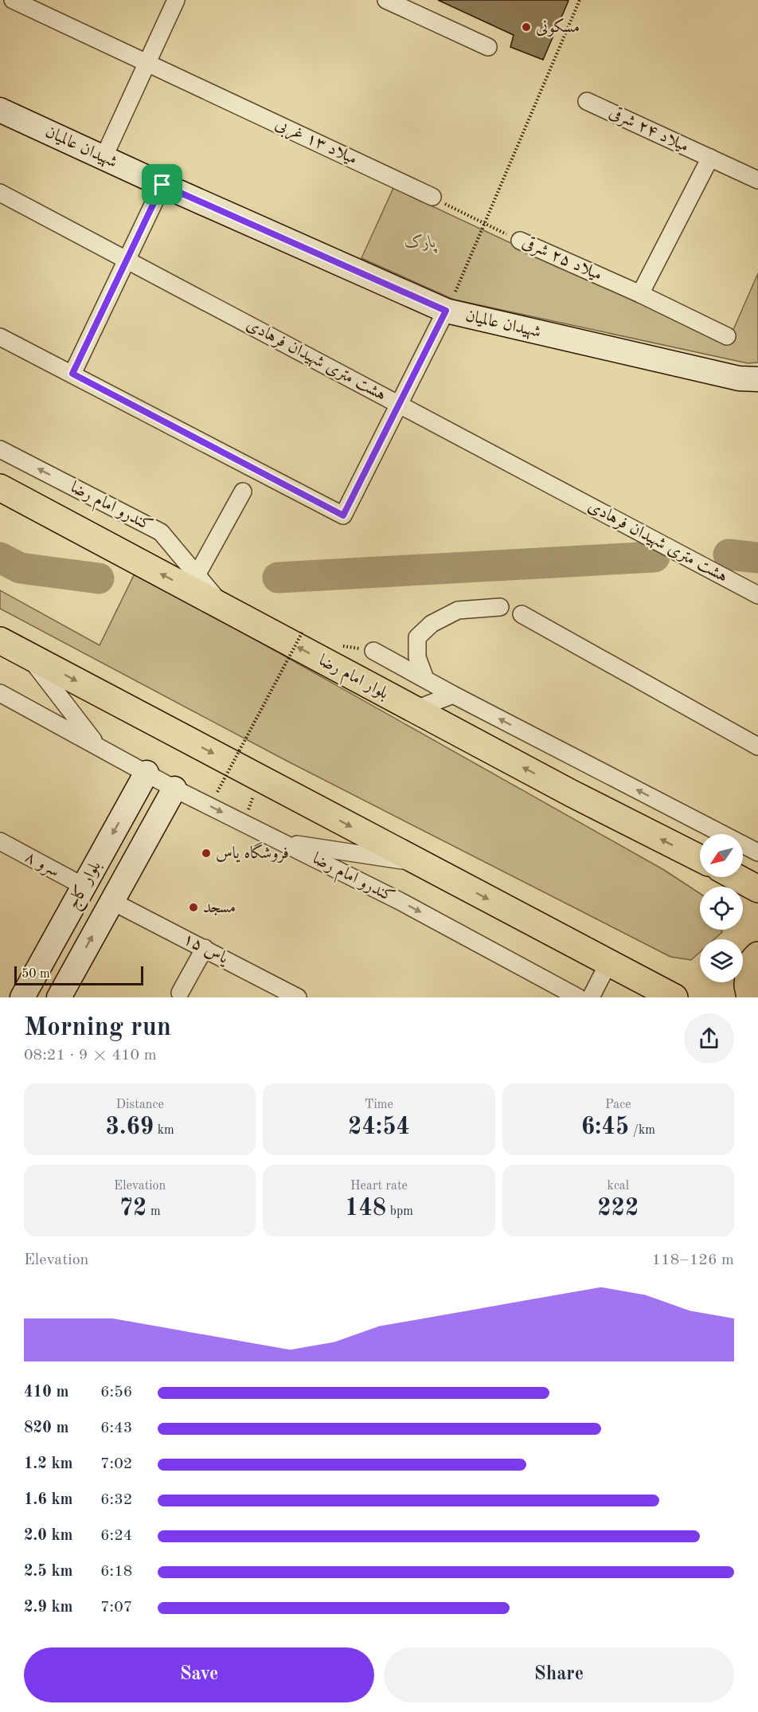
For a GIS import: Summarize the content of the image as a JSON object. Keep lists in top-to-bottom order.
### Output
{
  "streets": {
    "main road": ["بلوار امام رضا"],
    "street": [
      "میلاد ۲۴ شرقی",
      "میلاد ۱۳ غربی",
      "شهیدان عالمیان",
      "میلاد ۲۵ شرقی",
      "هشت متری شهیدان فرهادی",
      "کندرو امام رضا",
      "سرو ۸",
      "بلوار کاج",
      "یاس ۱۵"
    ]
  },
  "crossings": [
    ["کندرو امام رضا", "بلوار امام رضا"],
    ["کندرو امام رضا", "بلوار کاج"],
    ["سرو ۸", "بلوار کاج"],
    ["بلوار کاج", "یاس ۱۵"]
  ],
  "parks": ["پارک"],
  "places": ["مسکونی", "فروشگاه یاس", "مسجد"],
  "scale_bar": "50 m",
  "north": "bottom left",
  "page": {
    "scale": "50 m",
    "heading": ["Morning run", "08:21 · 9 × 410 m"],
    "stats": [
      ["Distance", "3.69 km"],
      ["Time", "24:54"],
      ["Pace", "6:45 /km"],
      ["Elevation", "72 m"],
      ["Heart rate", "148 bpm"],
      ["kcal", "222"]
    ],
    "chart": ["Elevation", "118–126 m"],
    "list": [
      {
        "name": "410 m",
        "note": "6:56"
      },
      {
        "name": "820 m",
        "note": "6:43"
      },
      {
        "name": "1.2 km",
        "note": "7:02"
      },
      {
        "name": "1.6 km",
        "note": "6:32"
      },
      {
        "name": "2.0 km",
        "note": "6:24"
      },
      {
        "name": "2.5 km",
        "note": "6:18"
      },
      {
        "name": "2.9 km",
        "note": "7:07"
      }
    ],
    "buttons": ["Save", "Share"]
  }
}
